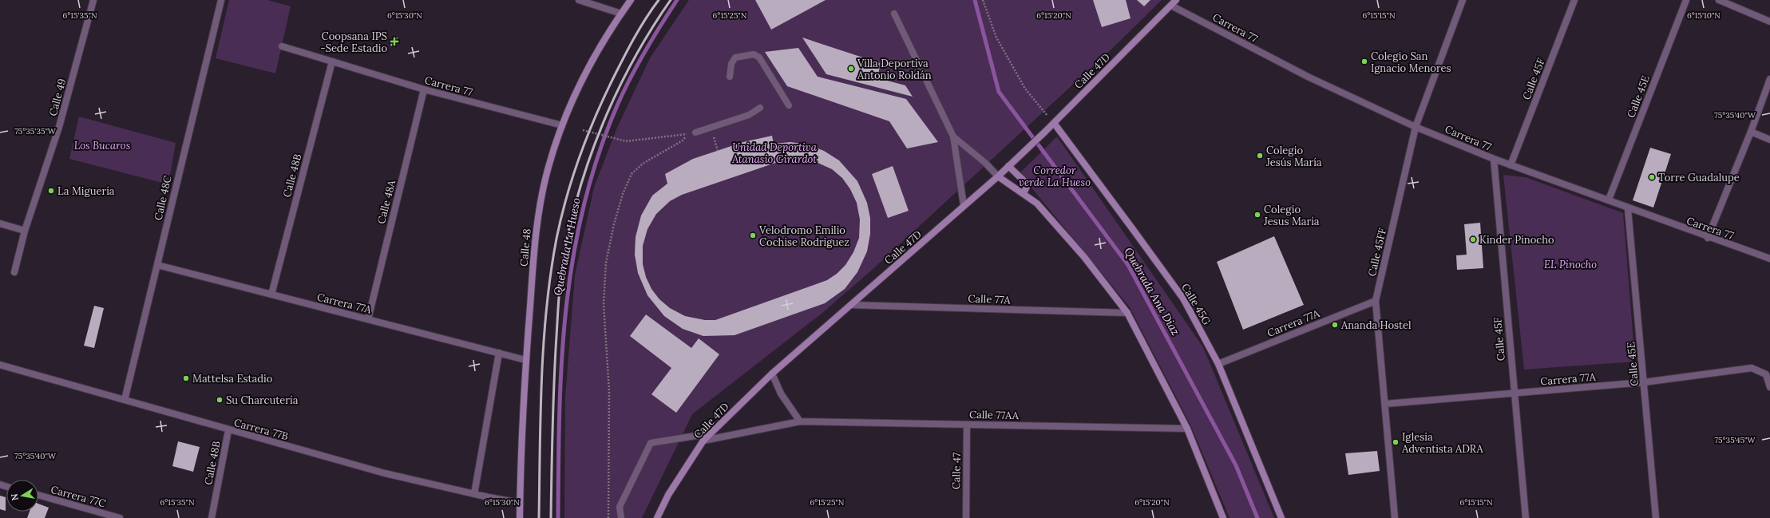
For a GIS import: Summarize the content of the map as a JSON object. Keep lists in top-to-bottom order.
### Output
{
  "streets": {
    "main road": ["Calle 47D", "Calle 48", "Calle 45G"],
    "street": [
      "Carrera 77",
      "Calle 45F",
      "Calle 45E",
      "Calle 49",
      "Calle 48B",
      "Calle 48C",
      "Calle 48A",
      "Calle 45FF",
      "Calle 77A",
      "Carrera 77A",
      "Calle 77AA",
      "Carrera 77B",
      "Calle 47",
      "Carrera 77C"
    ]
  },
  "crossings": [
    ["Carrera 77", "Calle 47D"],
    ["Carrera 77", "Calle 45F"],
    ["Carrera 77", "Calle 45E"],
    ["Carrera 77", "Calle 48B"],
    ["Carrera 77", "Calle 48A"],
    ["Carrera 77", "Calle 48"],
    ["Carrera 77", "Calle 45FF"],
    ["Calle 47D", "Calle 77A"],
    ["Calle 47D", "Calle 45G"],
    ["Calle 47D", "Calle 77AA"],
    ["Calle 45F", "Carrera 77A"],
    ["Calle 45E", "Carrera 77A"],
    ["Calle 48B", "Carrera 77A"],
    ["Calle 48B", "Carrera 77B"],
    ["Calle 48C", "Carrera 77A"],
    ["Calle 48C", "Carrera 77B"],
    ["Calle 48A", "Carrera 77A"],
    ["Calle 48", "Carrera 77A"],
    ["Calle 48", "Carrera 77B"],
    ["Calle 45FF", "Carrera 77A"],
    ["Carrera 77A", "Calle 45G"],
    ["Calle 77AA", "Calle 47"]
  ],
  "water": ["Quebrada La Hueso", "Quebrada Ana Diaz"],
  "parks": [
    "Los Bucaros",
    "Unidad Deportiva Atanasio Girardot",
    "Corredor verde La Hueso",
    "EL Pinocho"
  ],
  "places": {
    "health": ["Coopsana IPS -Sede Estadio"],
    "other": [
      "Colegio San Ignacio Menores",
      "Villa Deportiva Antonio Roldán",
      "Colegio Jesús María",
      "Torre Guadalupe",
      "La Miguería",
      "Colegio Jesus María",
      "Velodromo Emilio Cochise Rodriguez",
      "Kinder Pinocho",
      "Ananda Hostel",
      "Mattelsa Estadio",
      "Su Charcutería",
      "Iglesia Adventista ADRA"
    ]
  },
  "north": "left",
  "coordinates": [
    "6°15'35\"N",
    "6°15'30\"N",
    "6°15'25\"N",
    "6°15'20\"N",
    "6°15'10\"N",
    "6°15'15\"N",
    "75°35'40\"W",
    "75°35'35\"W",
    "75°35'45\"W"
  ]
}
